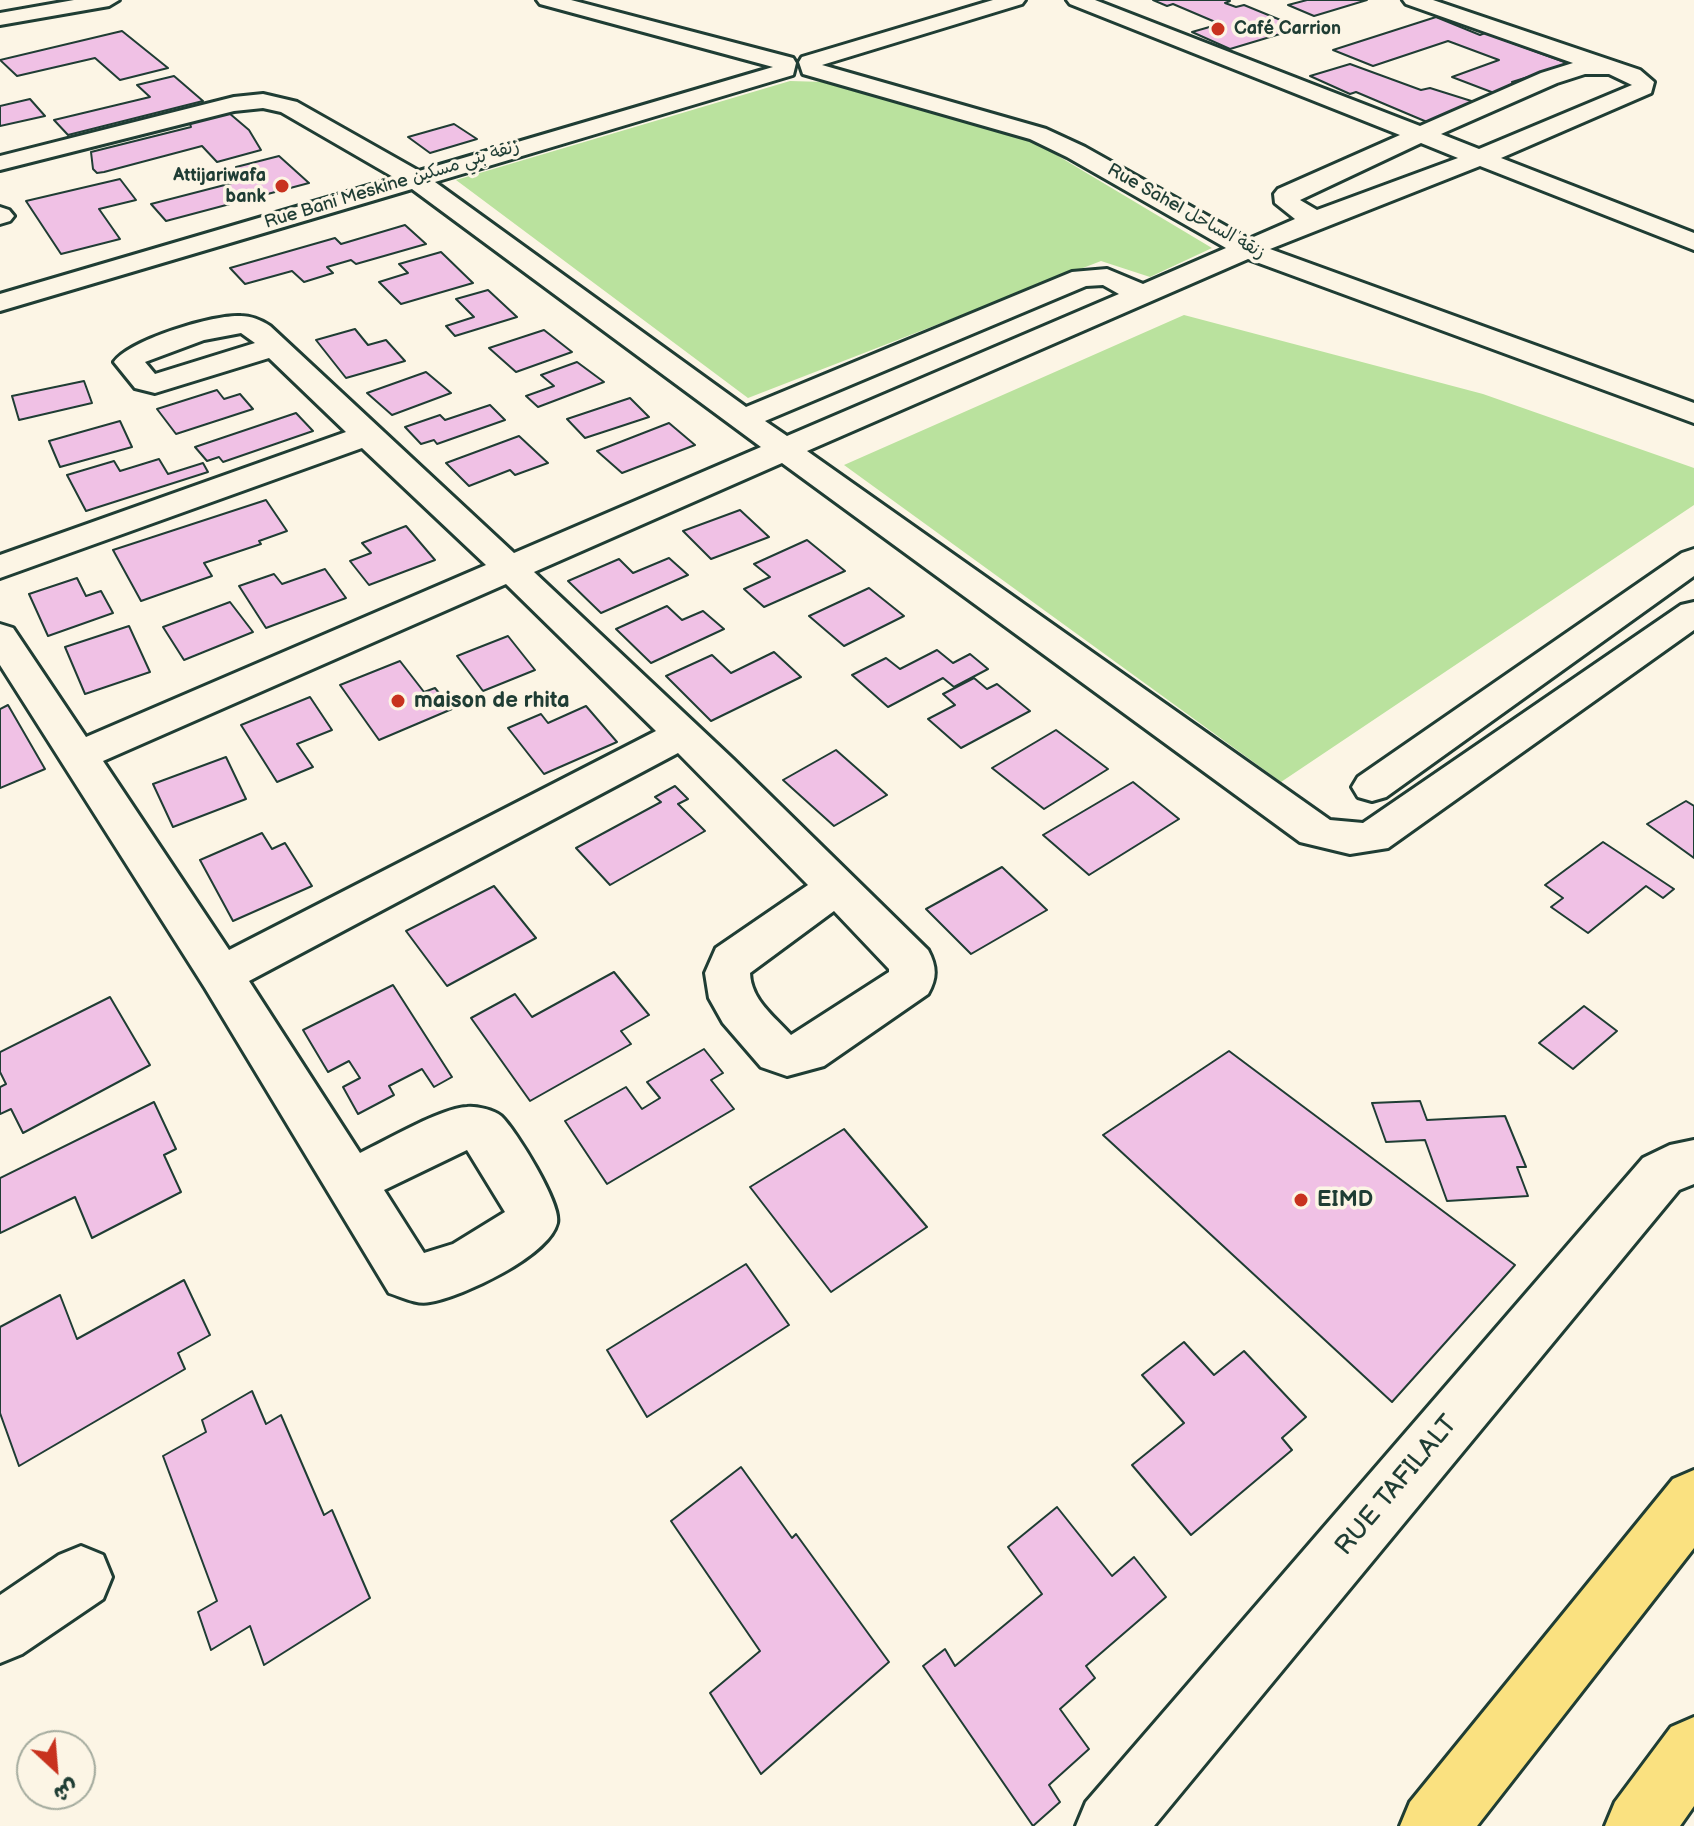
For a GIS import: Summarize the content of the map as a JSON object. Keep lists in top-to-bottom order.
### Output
{
  "streets": {
    "street": ["Rue Bani Meskine زنقة بني مسكين", "Rue Sahel زنقة الساحل", "RUE TAFILALT"]
  },
  "crossings": [
    ["Rue Bani Meskine زنقة بني مسكين", "Rue Sahel زنقة الساحل"]
  ],
  "places": [
    "Café Carrion",
    "Attijariwafa bank",
    "maison de rhita",
    "EIMD"
  ],
  "north": "bottom right"
}
